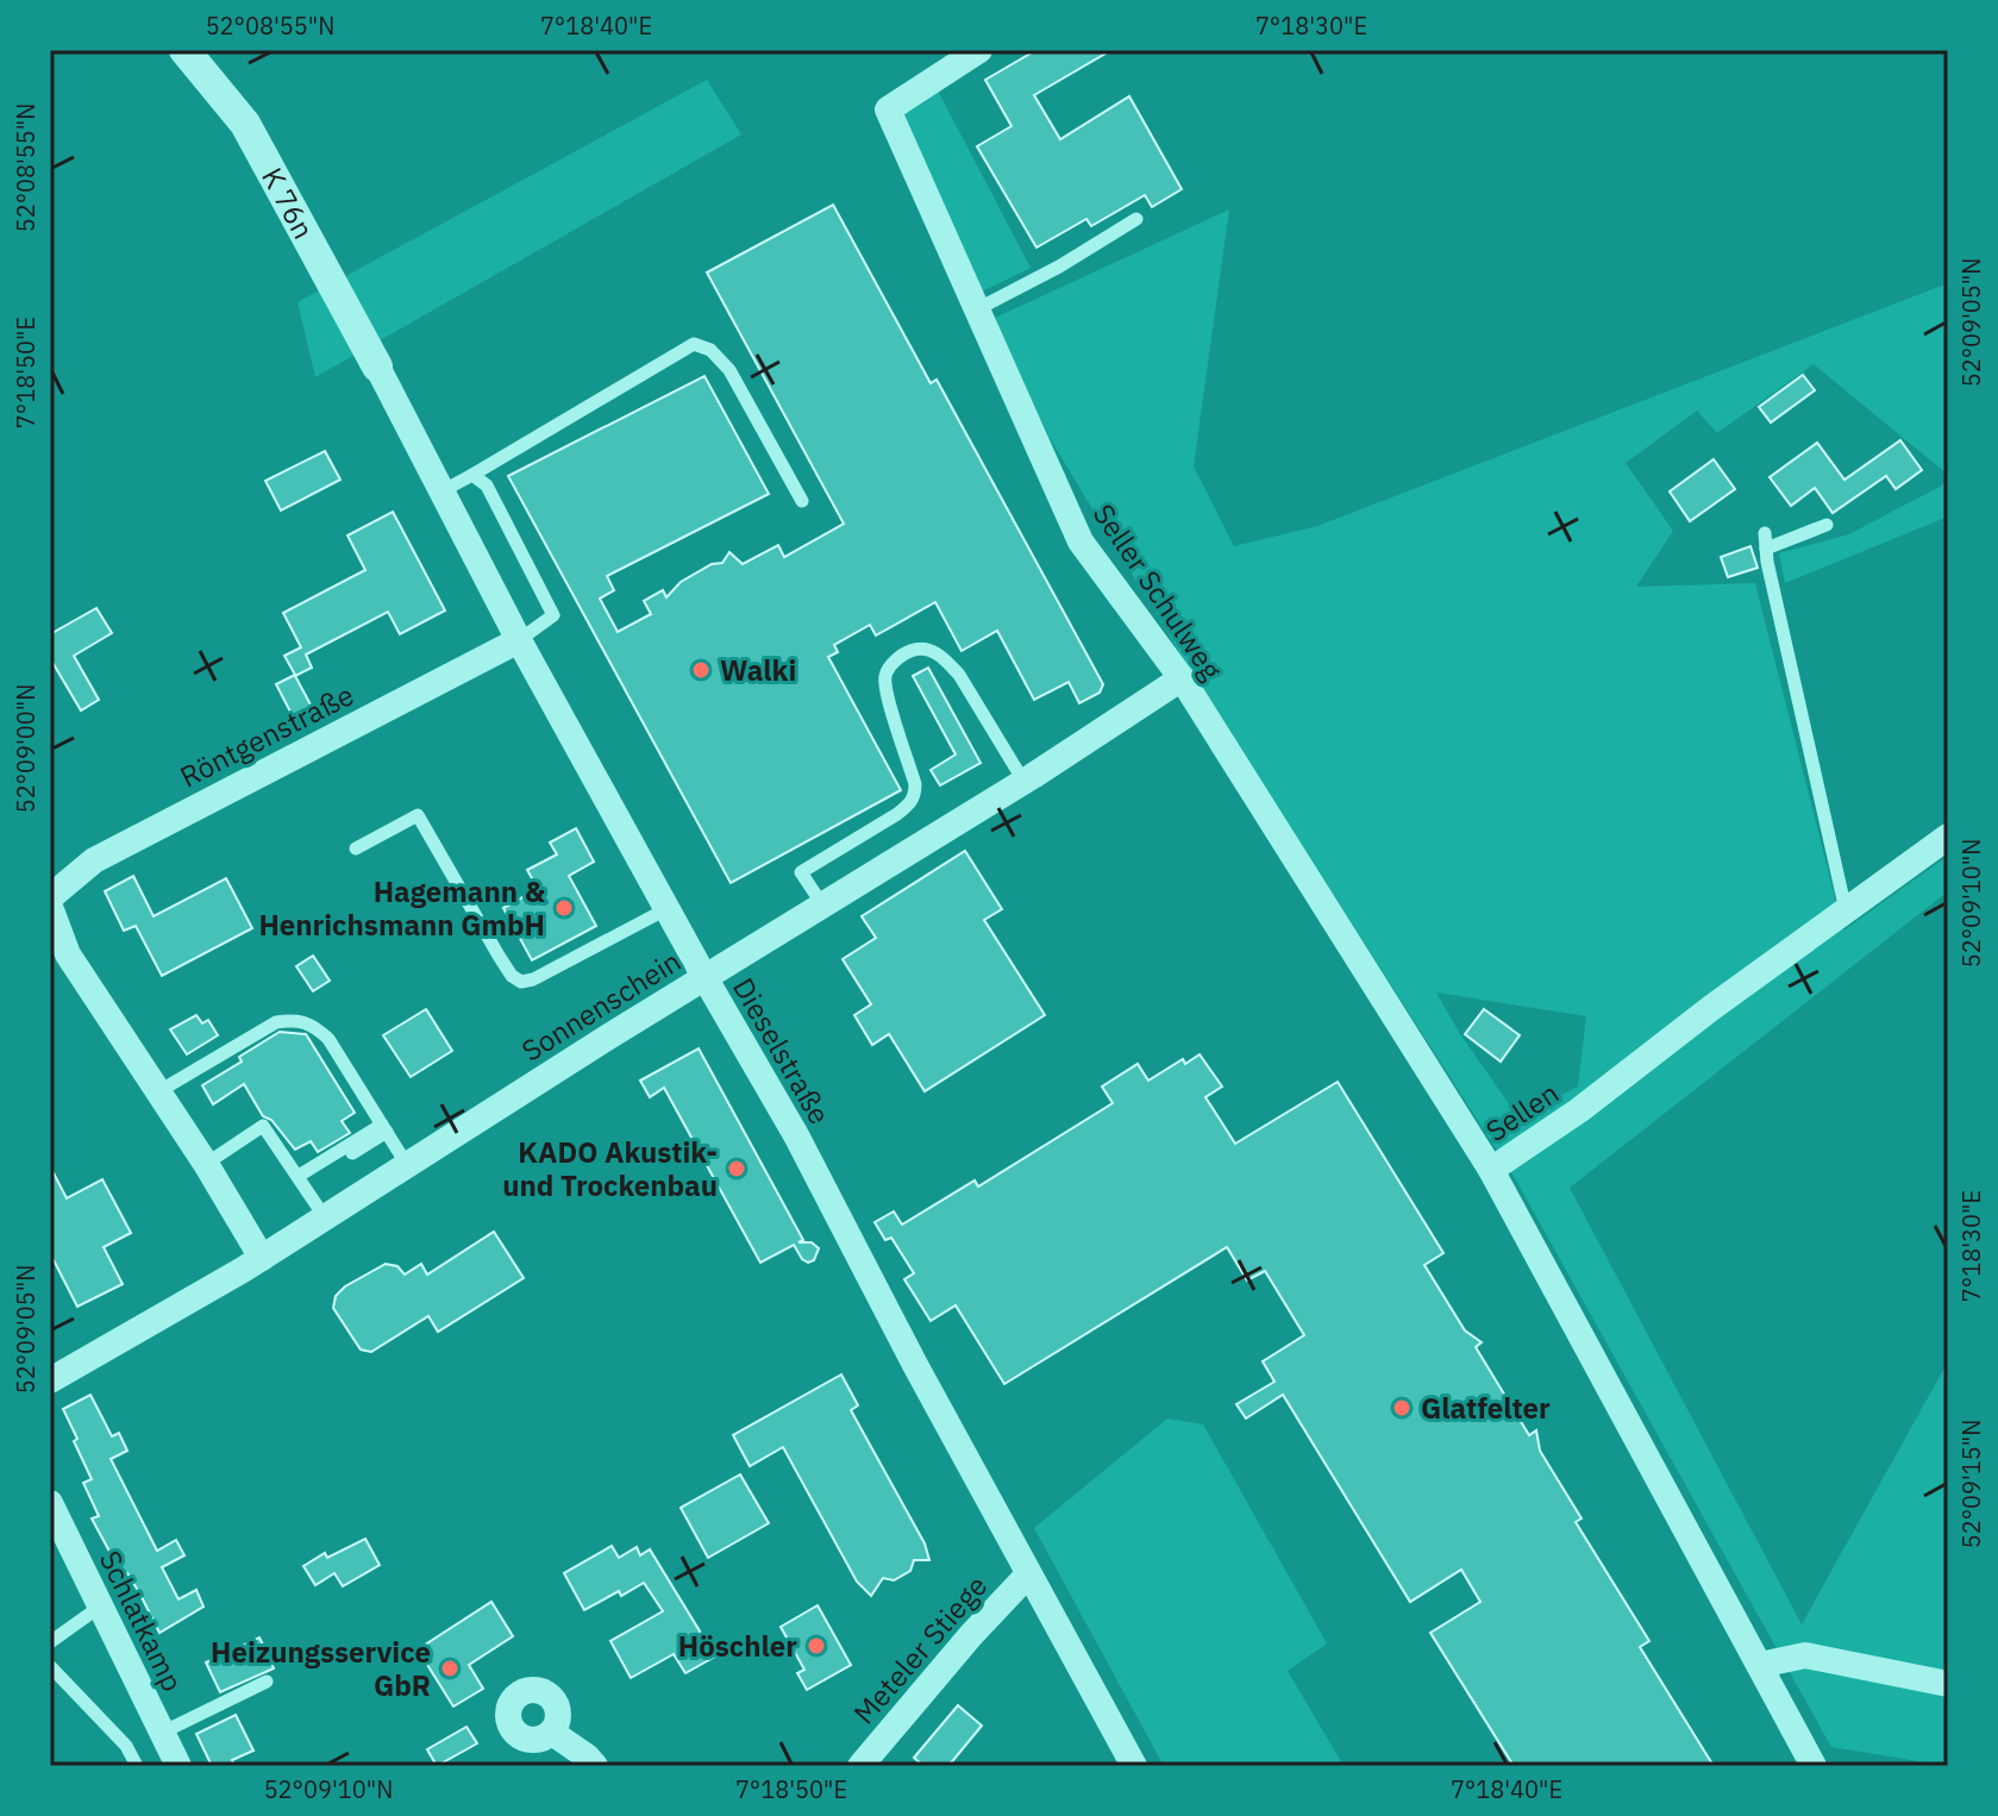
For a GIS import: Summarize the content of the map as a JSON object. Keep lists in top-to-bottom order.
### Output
{
  "streets": {
    "street": [
      "K 76n",
      "Seller Schulweg",
      "Röntgenstraße",
      "Sonnenschein",
      "Dieselstraße",
      "Sellen",
      "Schlatkamp",
      "Meteler Stiege"
    ]
  },
  "crossings": [
    ["K 76n", "Dieselstraße"],
    ["Seller Schulweg", "Sonnenschein"],
    ["Seller Schulweg", "Sellen"],
    ["Röntgenstraße", "Dieselstraße"],
    ["Sonnenschein", "Dieselstraße"],
    ["Dieselstraße", "Meteler Stiege"]
  ],
  "places": [
    "Walki",
    "Hagemann & Henrichsmann GmbH",
    "KADO Akustik- und Trockenbau",
    "Glatfelter",
    "Höschler",
    "Heizungsservice GbR"
  ],
  "coordinates": [
    "52°08'55\"N",
    "7°18'40\"E",
    "7°18'30\"E",
    "52°09'05\"N",
    "7°18'50\"E",
    "52°09'00\"N",
    "52°09'10\"N",
    "52°09'15\"N"
  ]
}
